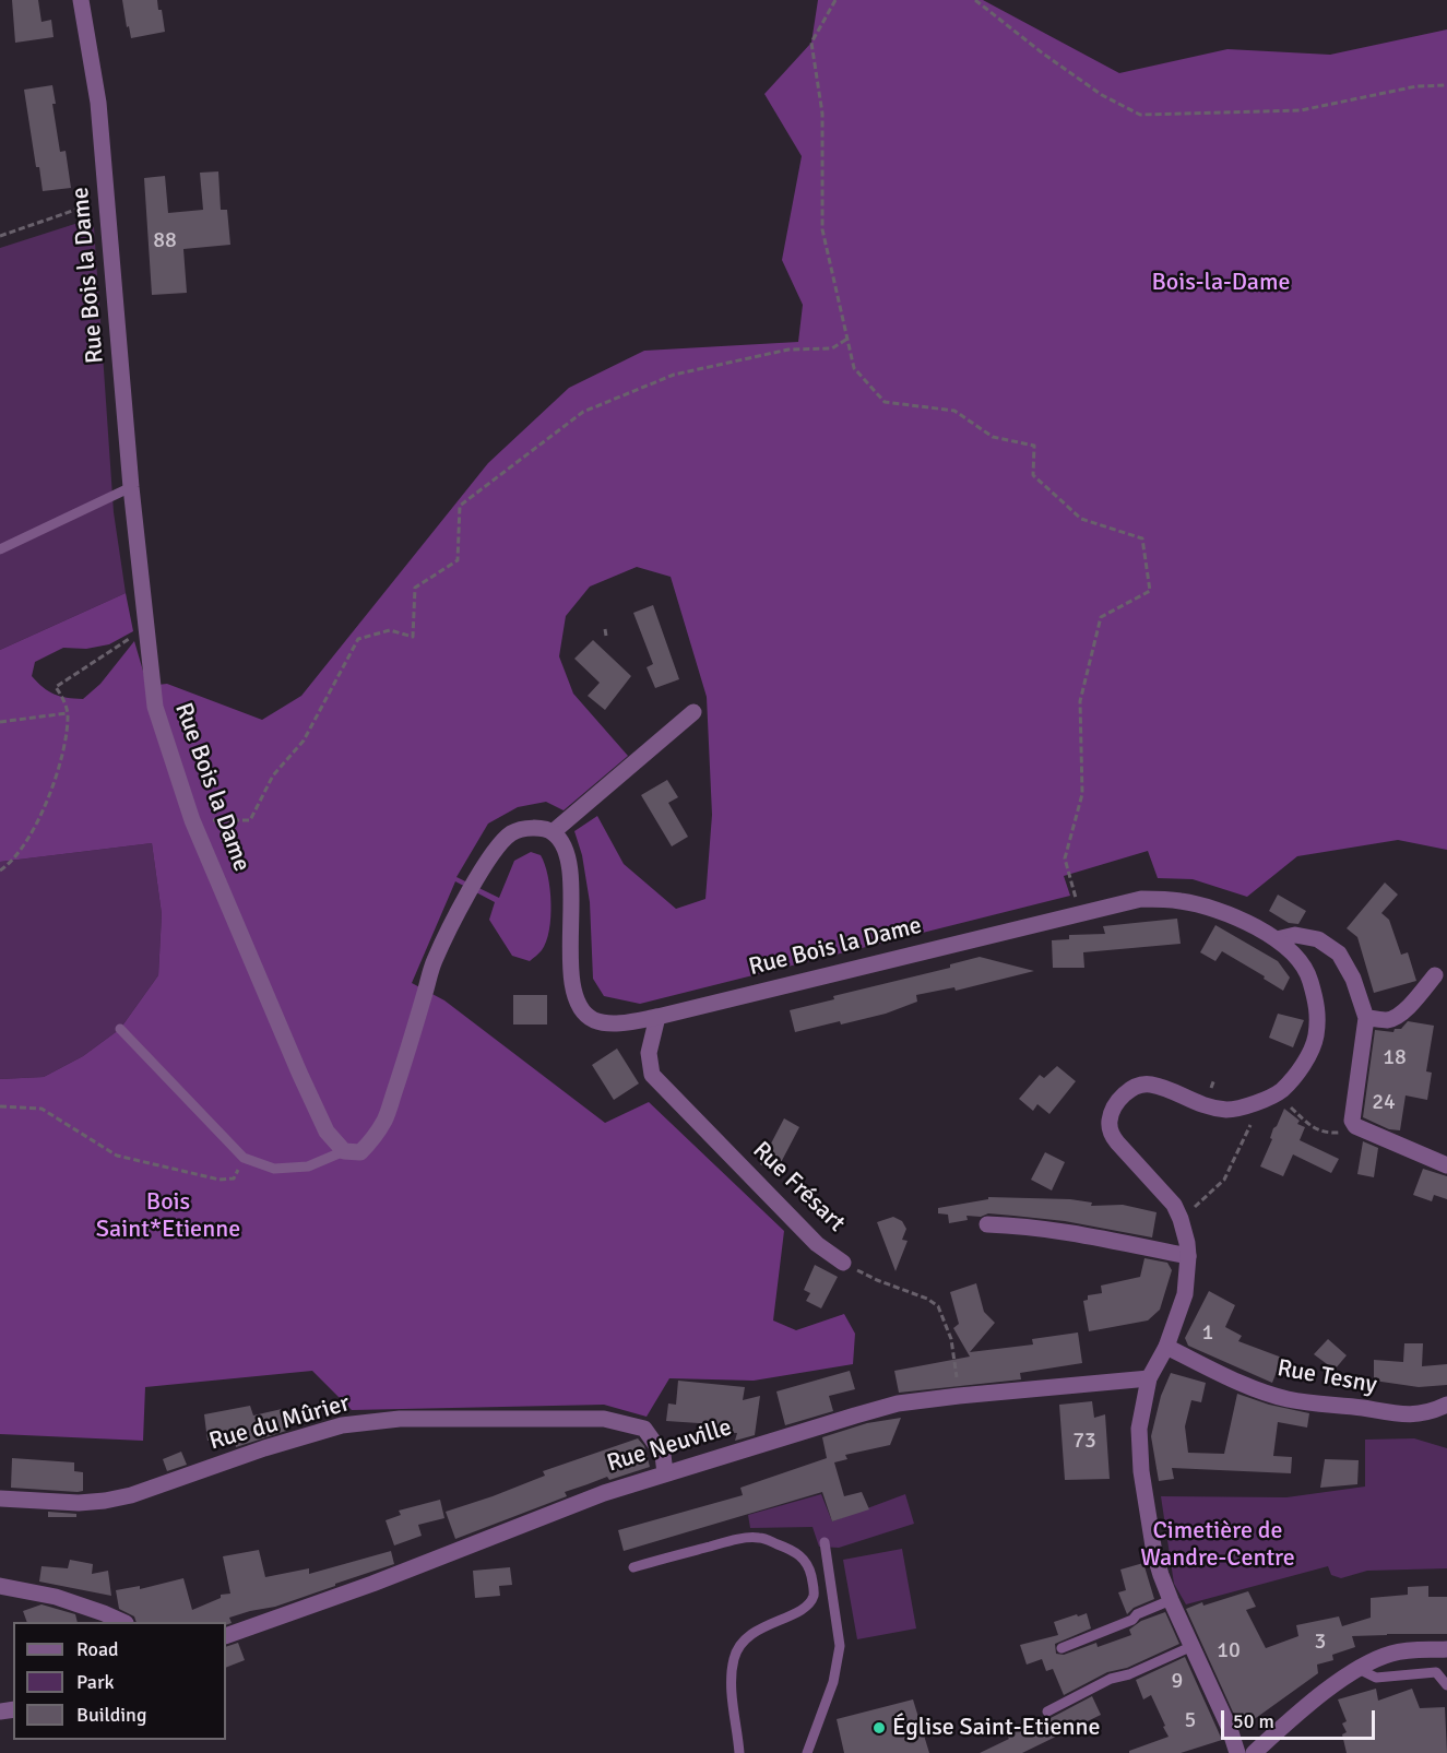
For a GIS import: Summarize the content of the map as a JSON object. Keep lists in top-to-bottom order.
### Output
{
  "streets": {
    "street": [
      "Rue Bois la Dame",
      "Rue Frésart",
      "Rue Tesny",
      "Rue du Mûrier",
      "Rue Neuville"
    ]
  },
  "crossings": [
    ["Rue Bois la Dame", "Rue Frésart"],
    ["Rue Bois la Dame", "Rue Tesny"],
    ["Rue Bois la Dame", "Rue Neuville"],
    ["Rue Frésart", "Rue Neuville"],
    ["Rue du Mûrier", "Rue Neuville"]
  ],
  "parks": ["Bois-la-Dame", "Bois Saint*Etienne", "Cimetière de Wandre-Centre"],
  "places": ["Église Saint-Etienne"],
  "house_numbers": [
    "88",
    "18",
    "24",
    "1",
    "73",
    "3",
    "10",
    "9",
    "5"
  ],
  "legend": ["Road", "Park", "Building"],
  "scale_bar": "50 m"
}
